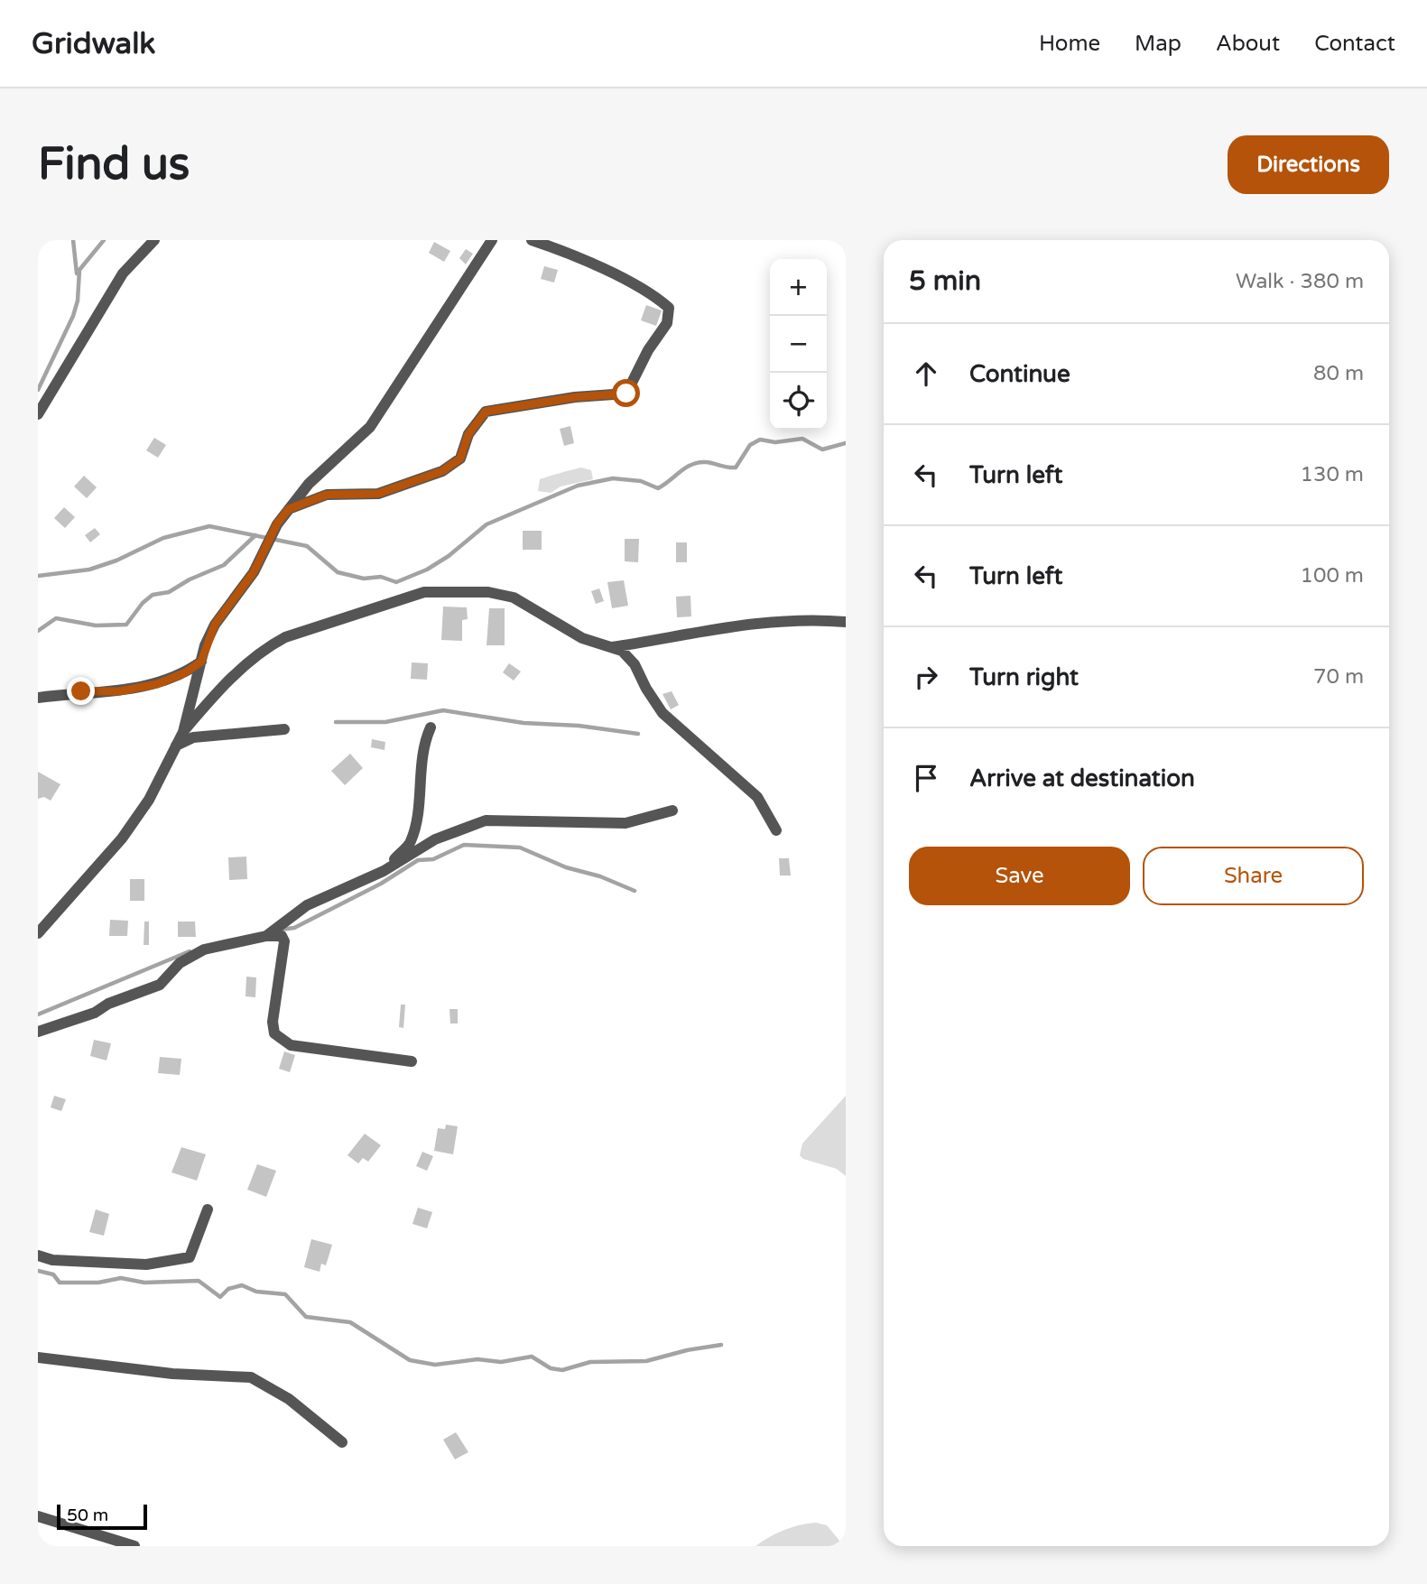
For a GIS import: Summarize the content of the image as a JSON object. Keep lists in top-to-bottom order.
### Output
{
  "scale_bar": "50 m",
  "page": {
    "header": "Gridwalk",
    "nav": [
      "Home",
      "Map",
      "About",
      "Contact"
    ],
    "buttons": [
      "Directions",
      ["Save", "Share"]
    ],
    "title": "Find us",
    "heading": ["5 min", "Walk · 380 m"],
    "map_buttons": ["+", "−"],
    "list": [
      ["Continue", "80 m"],
      ["Turn left", "130 m"],
      ["Turn left", "100 m"],
      ["Turn right", "70 m"],
      "Arrive at destination"
    ],
    "scale": "50 m"
  }
}
